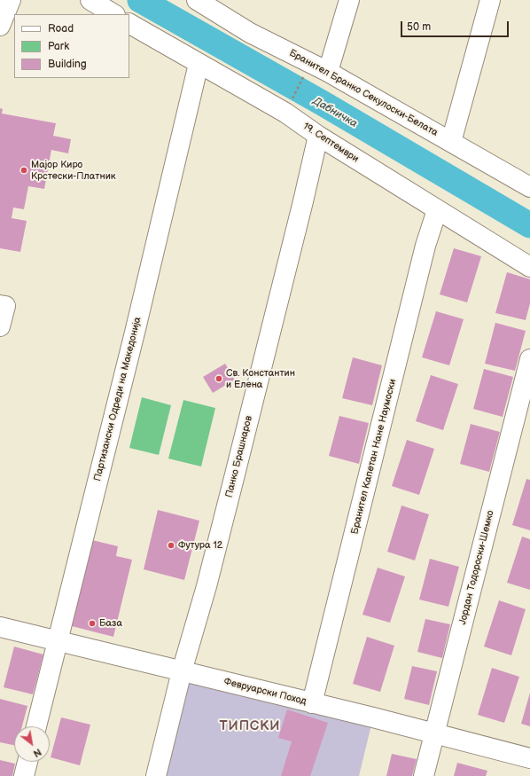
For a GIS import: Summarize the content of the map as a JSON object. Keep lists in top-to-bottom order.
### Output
{
  "streets": {
    "street": [
      "Бранител Бранко Секулоски-Белата",
      "19. Септември",
      "Партизански Одреди на Македонија",
      "Панко Брашнаров",
      "Бранител Капетан Нане Наумоски",
      "Јордан Тодороски-Шемко",
      "Февруарски Поход"
    ]
  },
  "crossings": [
    ["19. Септември", "Партизански Одреди на Македонија"],
    ["19. Септември", "Панко Брашнаров"],
    ["19. Септември", "Бранител Капетан Нане Наумоски"],
    ["Партизански Одреди на Македонија", "Февруарски Поход"],
    ["Панко Брашнаров", "Февруарски Поход"],
    ["Бранител Капетан Нане Наумоски", "Февруарски Поход"],
    ["Јордан Тодороски-Шемко", "Февруарски Поход"]
  ],
  "districts": ["ТИПСКИ"],
  "water": ["Дабничка"],
  "places": [
    "Мајор Киро Крстески-Платник",
    "Св. Константин и Елена",
    "Футура 12",
    "База"
  ],
  "legend": ["Road", "Park", "Building"],
  "scale_bar": "50 m",
  "north": "bottom right"
}
